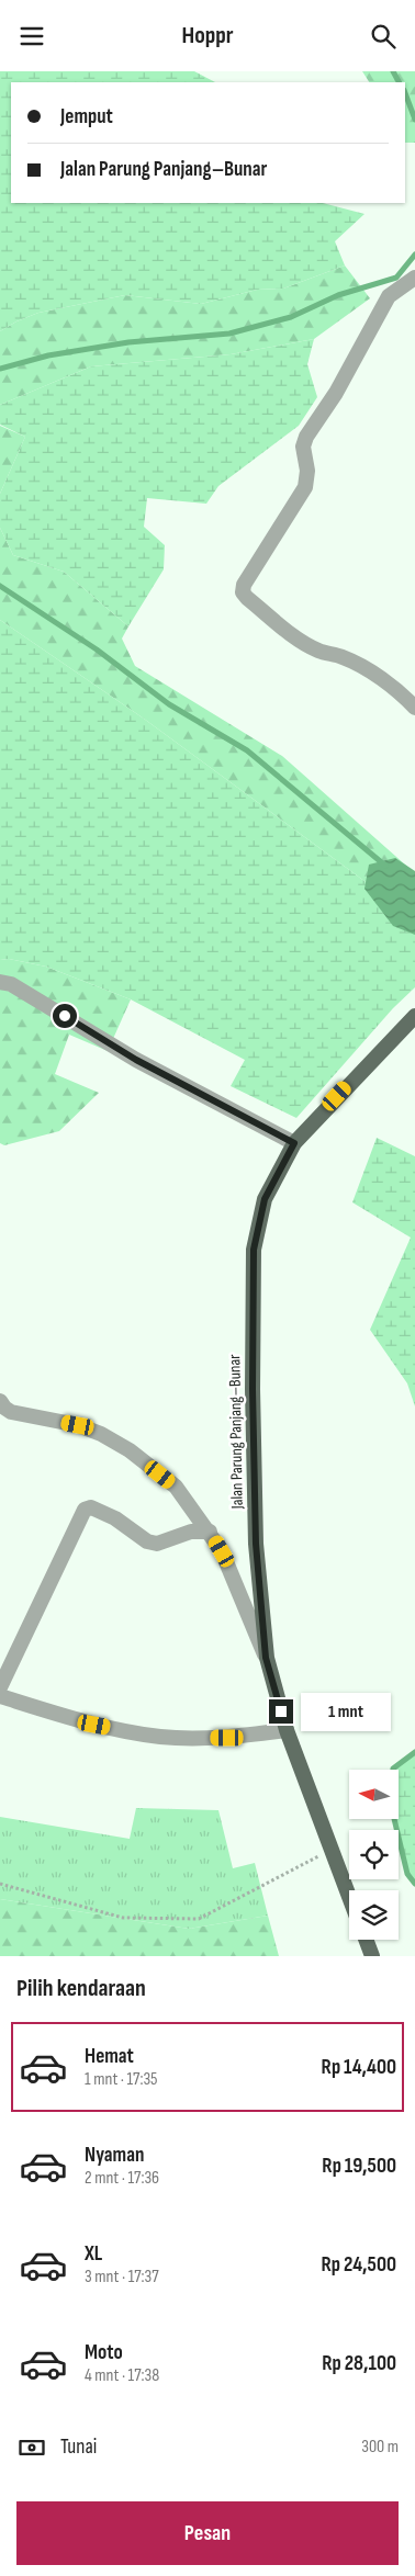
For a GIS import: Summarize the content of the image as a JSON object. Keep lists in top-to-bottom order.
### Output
{
  "streets": {
    "main road": ["Jalan Parung Panjang–Bunar"]
  },
  "north": "left",
  "page": {
    "header": "Hoppr",
    "banner": ["Jemput", "Jalan Parung Panjang–Bunar"],
    "bubble": "1 mnt",
    "heading": "Pilih kendaraan",
    "list": [
      {
        "name": "Hemat",
        "note": "1 mnt · 17:35",
        "value": "Rp 14,400"
      },
      {
        "name": "Nyaman",
        "note": "2 mnt · 17:36",
        "value": "Rp 19,500"
      },
      {
        "name": "XL",
        "note": "3 mnt · 17:37",
        "value": "Rp 24,500"
      },
      {
        "name": "Moto",
        "note": "4 mnt · 17:38",
        "value": "Rp 28,100"
      }
    ],
    "pay": ["Tunai", "300 m"],
    "buttons": "Pesan"
  }
}
